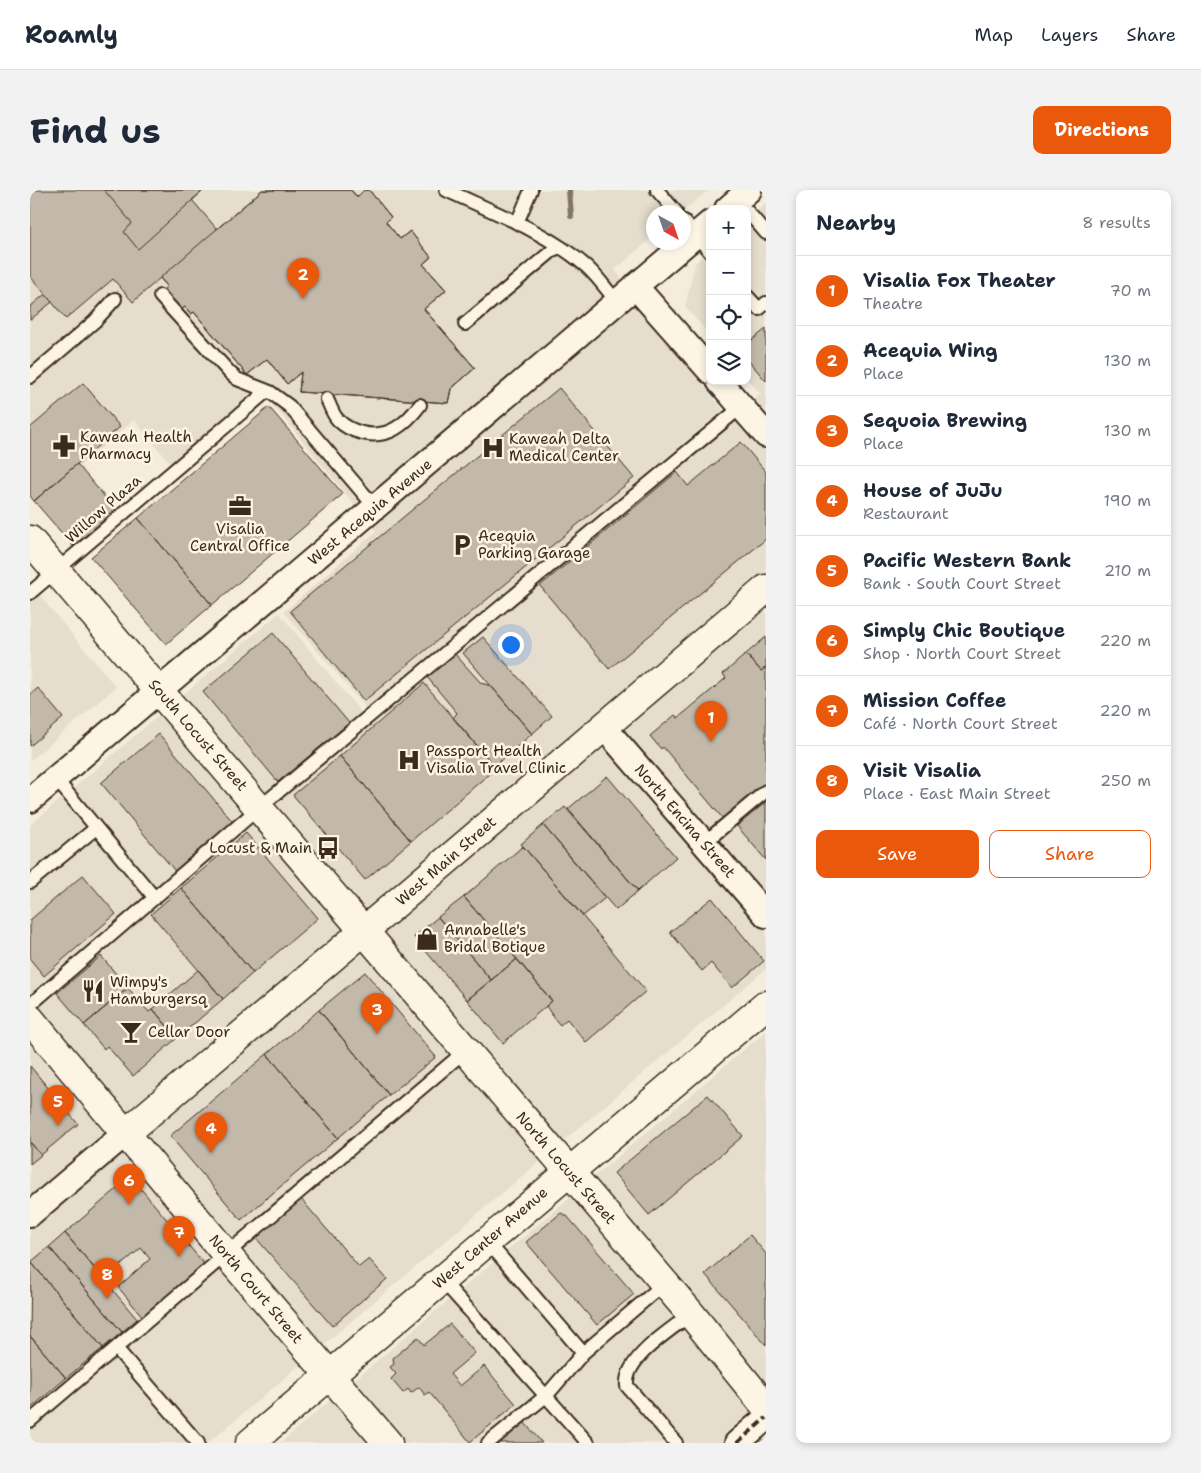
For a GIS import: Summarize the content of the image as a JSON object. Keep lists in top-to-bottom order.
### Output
{
  "streets": {
    "main road": [
      "South Locust Street",
      "West Main Street",
      "North Locust Street",
      "West Center Avenue",
      "North Court Street"
    ],
    "street": ["West Acequia Avenue", "North Encina Street"],
    "lane": ["Willow Plaza"]
  },
  "crossings": [
    ["Willow Plaza", "South Locust Street"],
    ["West Acequia Avenue", "South Locust Street"],
    ["South Locust Street", "West Main Street"],
    ["South Locust Street", "North Locust Street"],
    ["North Encina Street", "West Main Street"],
    ["West Main Street", "North Locust Street"],
    ["West Main Street", "North Court Street"],
    ["North Locust Street", "West Center Avenue"],
    ["West Center Avenue", "North Court Street"]
  ],
  "places": {
    "pharmacy": ["Kaweah Health Pharmacy"],
    "hospital": ["Kaweah Delta Medical Center", "Passport Health Visalia Travel Clinic"],
    "office": ["Visalia Central Office"],
    "parking": ["Acequia Parking Garage"],
    "bus stop": ["Locust & Main"],
    "shop": ["Annabelle's Bridal Botique"],
    "restaurant": ["Wimpy's Hamburgersq"],
    "bar": ["Cellar Door"]
  },
  "north": "bottom right",
  "page": {
    "header": "Roamly",
    "nav": ["Map", "Layers", "Share"],
    "buttons": [
      "Directions",
      ["Save", "Share"]
    ],
    "title": "Find us",
    "heading": ["Nearby", "8 results"],
    "map_buttons": ["+", "−"],
    "list": [
      {
        "mark": "1",
        "name": "Visalia Fox Theater",
        "note": "Theatre",
        "value": "70 m"
      },
      {
        "mark": "2",
        "name": "Acequia Wing",
        "note": "Place",
        "value": "130 m"
      },
      {
        "mark": "3",
        "name": "Sequoia Brewing",
        "note": "Place",
        "value": "130 m"
      },
      {
        "mark": "4",
        "name": "House of JuJu",
        "note": "Restaurant",
        "value": "190 m"
      },
      {
        "mark": "5",
        "name": "Pacific Western Bank",
        "note": "Bank · South Court Street",
        "value": "210 m"
      },
      {
        "mark": "6",
        "name": "Simply Chic Boutique",
        "note": "Shop · North Court Street",
        "value": "220 m"
      },
      {
        "mark": "7",
        "name": "Mission Coffee",
        "note": "Café · North Court Street",
        "value": "220 m"
      },
      {
        "mark": "8",
        "name": "Visit Visalia",
        "note": "Place · East Main Street",
        "value": "250 m"
      }
    ],
    "pins": [
      "2",
      "1",
      "3",
      "5",
      "4",
      "6",
      "7",
      "8"
    ]
  }
}
